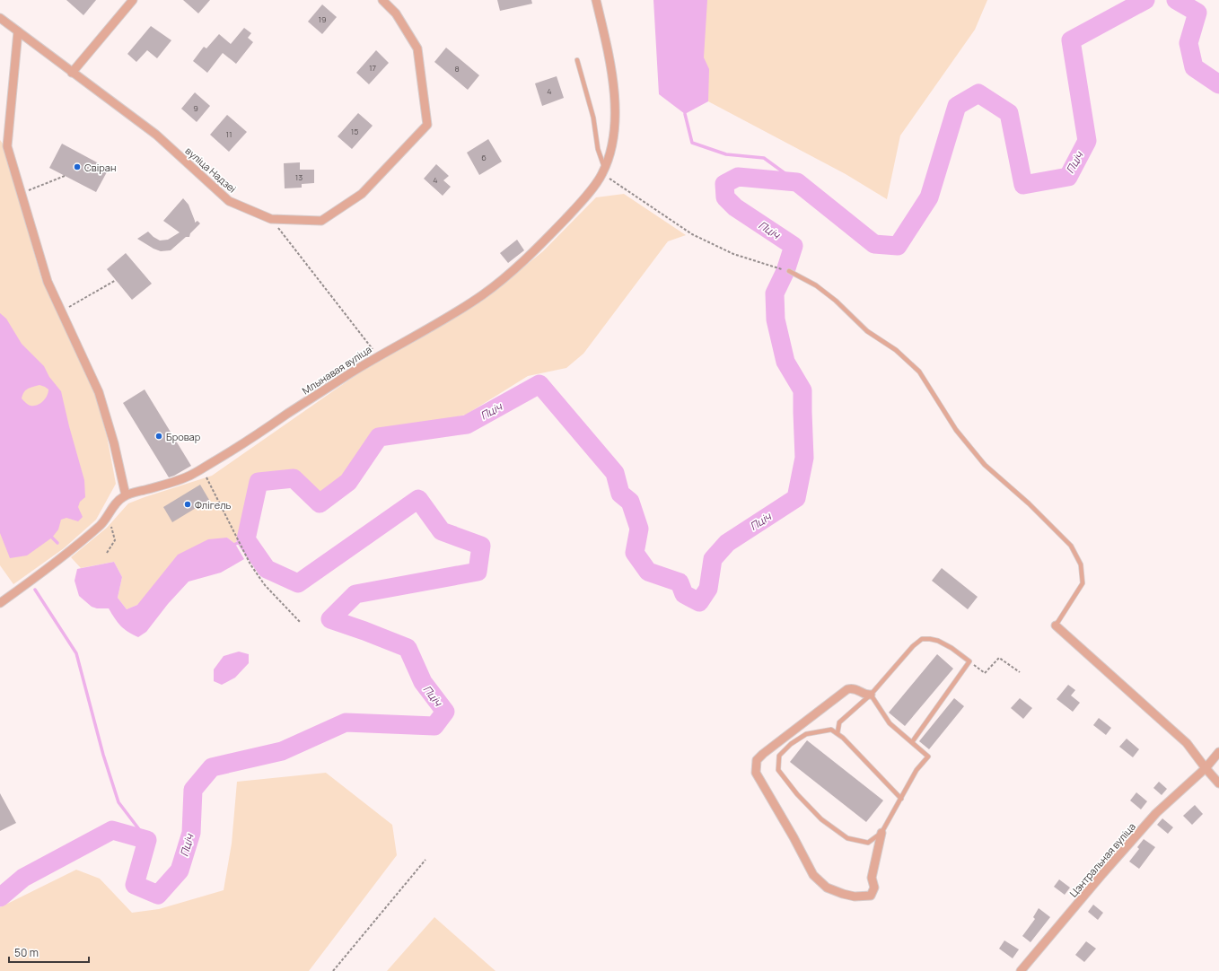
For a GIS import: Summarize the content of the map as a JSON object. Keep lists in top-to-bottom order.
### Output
{
  "streets": {
    "street": ["вуліца Надзеі", "Млынавая вуліца", "Цэнтральная вуліца"]
  },
  "water": ["Пціч"],
  "places": ["Свіран", "Бровар", "Флігель"],
  "house_numbers": [
    "19",
    "17",
    "8",
    "4",
    "9",
    "15",
    "11",
    "6",
    "13",
    "4"
  ],
  "scale_bar": "50 m"
}
